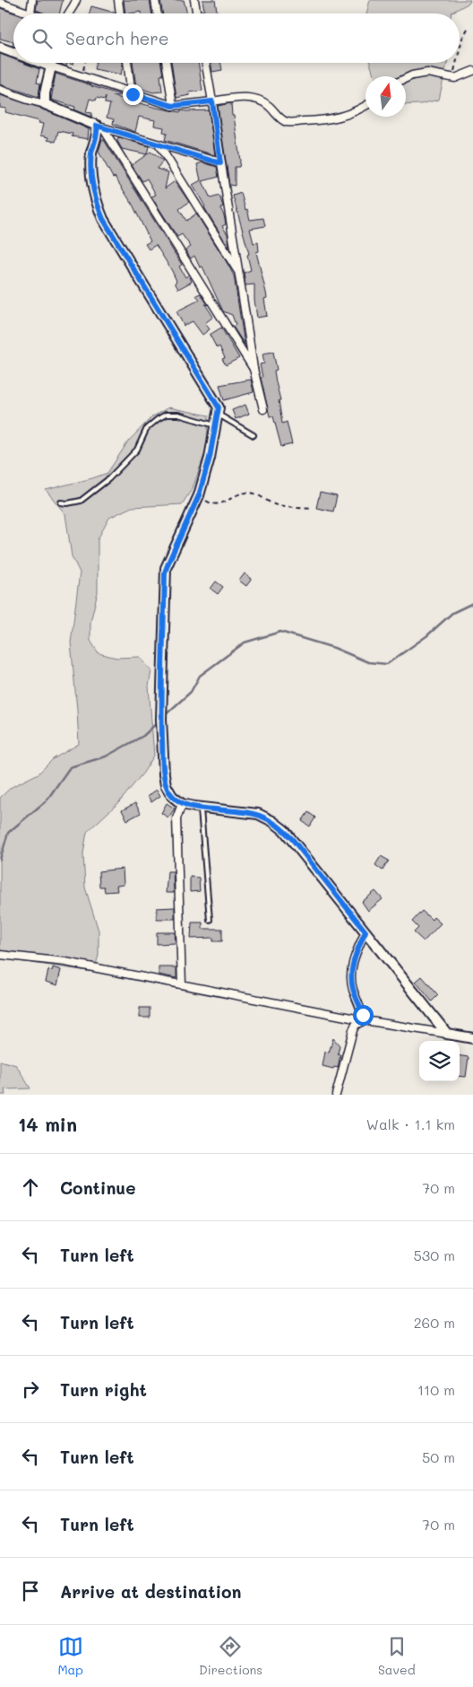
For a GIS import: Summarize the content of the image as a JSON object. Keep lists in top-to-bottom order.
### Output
{
  "north": "top",
  "page": {
    "search": "Search here",
    "heading": ["14 min", "Walk · 1.1 km"],
    "list": [
      ["Continue", "70 m"],
      ["Turn left", "530 m"],
      ["Turn left", "260 m"],
      ["Turn right", "110 m"],
      ["Turn left", "50 m"],
      ["Turn left", "70 m"],
      "Arrive at destination"
    ],
    "nav": ["Map", "Directions", "Saved"]
  }
}
